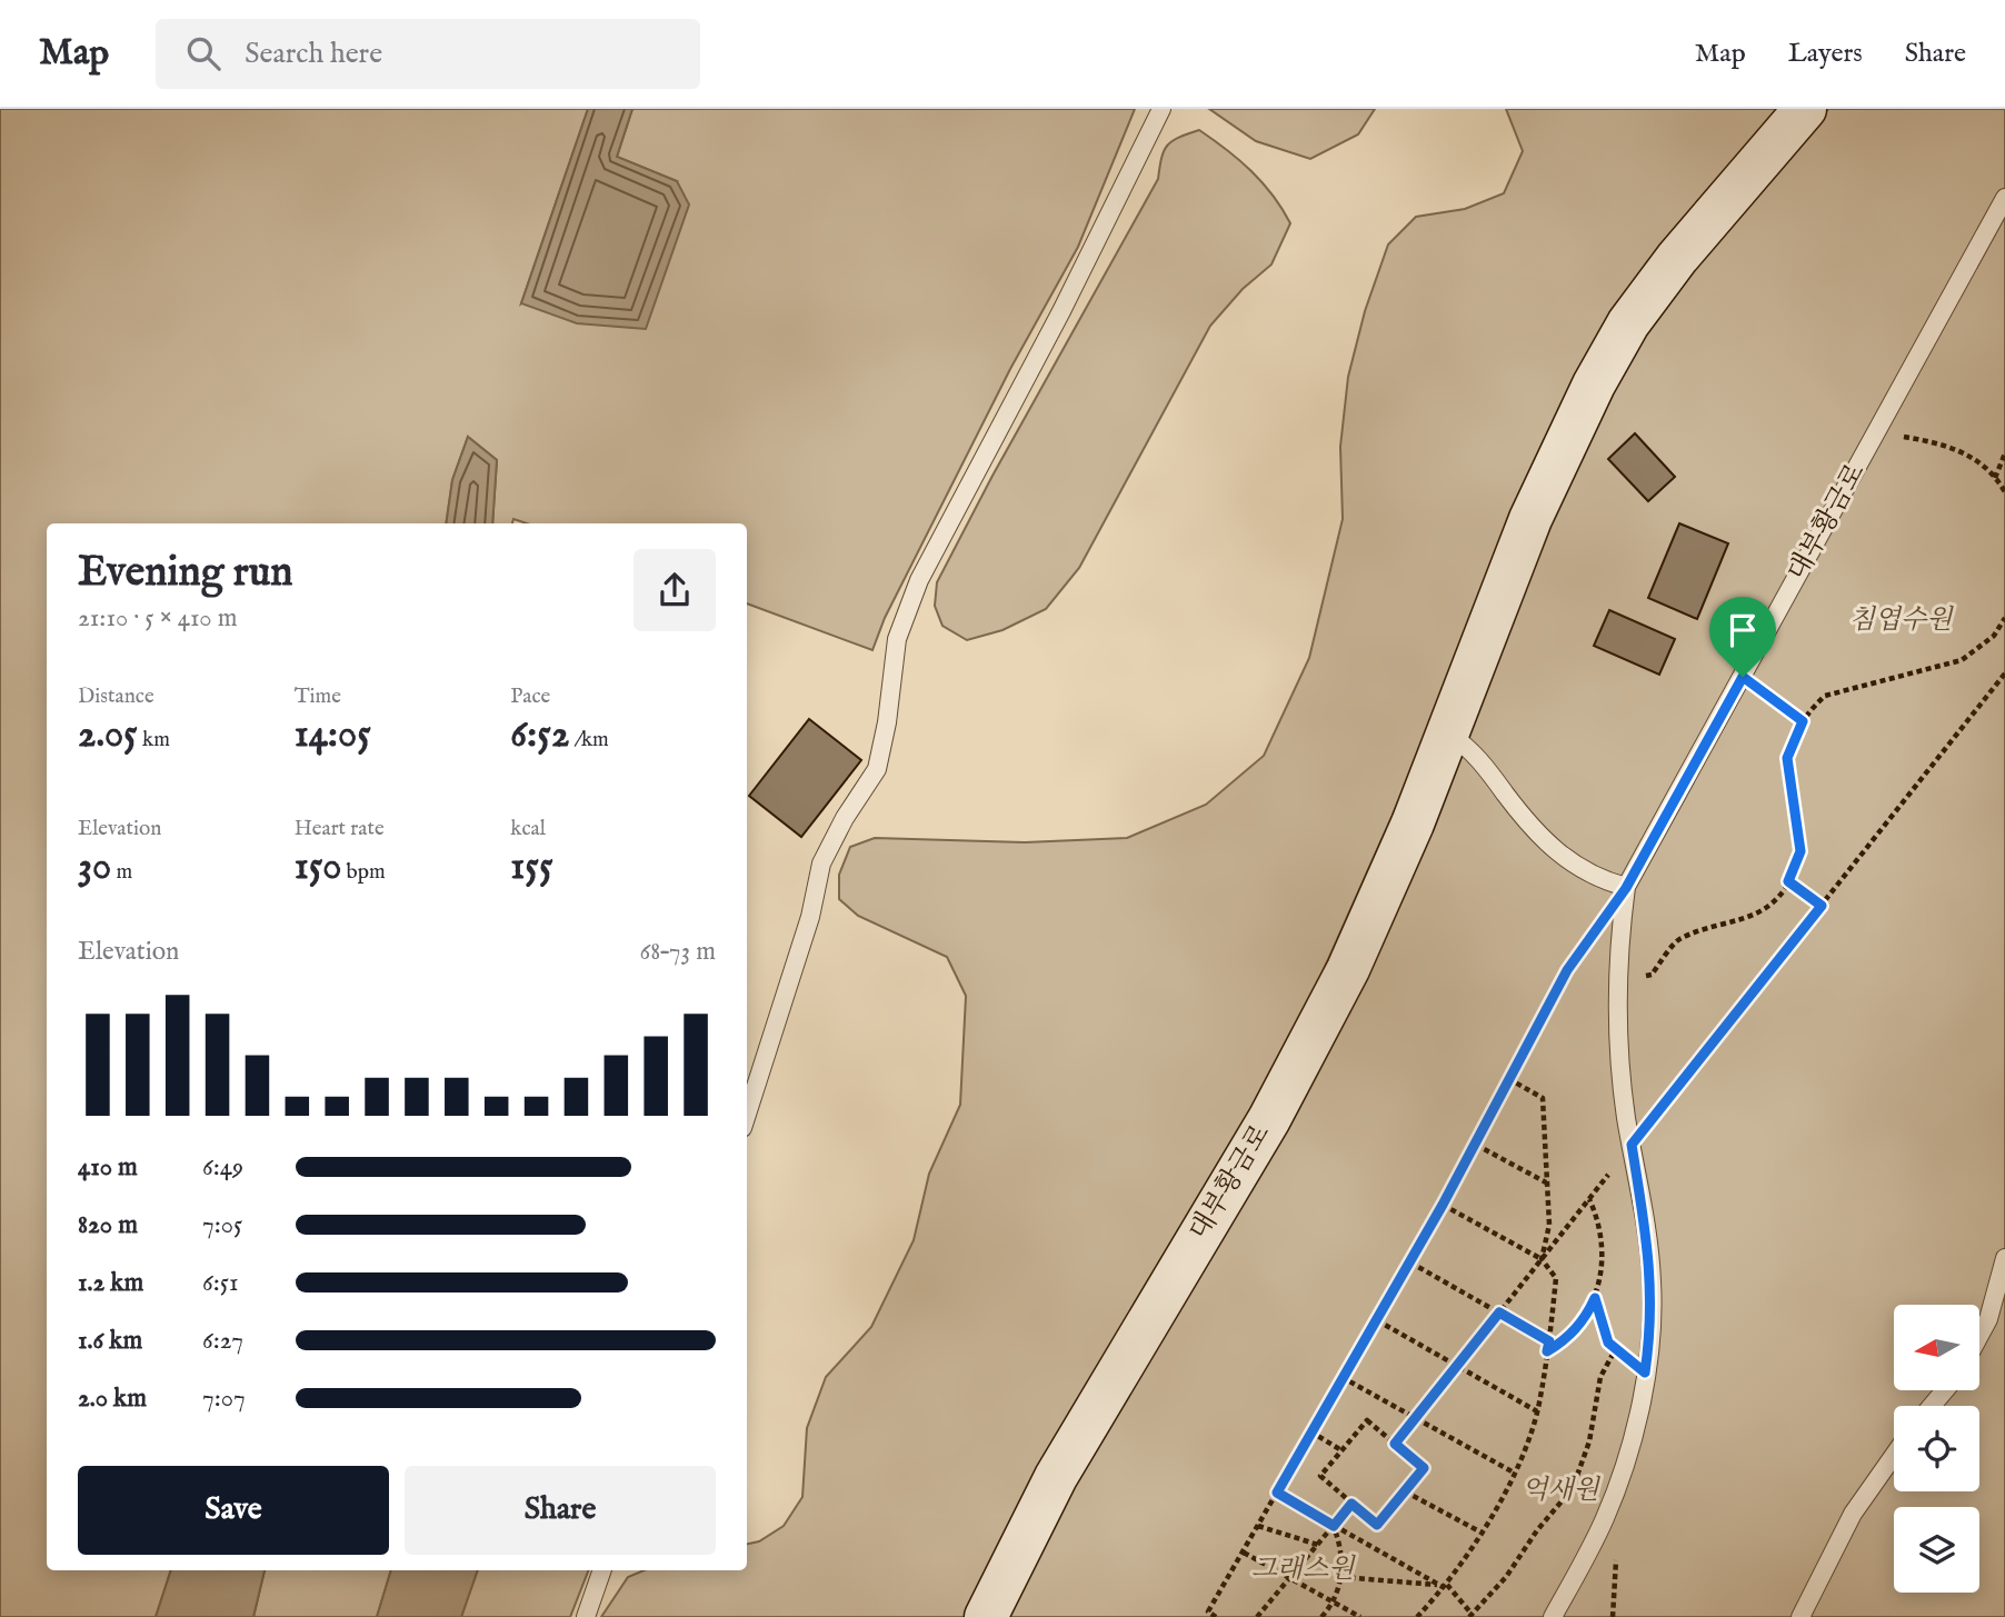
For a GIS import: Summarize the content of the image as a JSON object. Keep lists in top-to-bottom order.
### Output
{
  "streets": {
    "main road": ["대부황금로"]
  },
  "parks": ["침엽수원", "억새원", "그래스원"],
  "north": "left",
  "page": {
    "header": "Map",
    "search": "Search here",
    "nav": ["Map", "Layers", "Share"],
    "heading": ["Evening run", "21:10 · 5 × 410 m"],
    "stats": [
      ["Distance", "2.05 km"],
      ["Time", "14:05"],
      ["Pace", "6:52 /km"],
      ["Elevation", "30 m"],
      ["Heart rate", "150 bpm"],
      ["kcal", "155"]
    ],
    "chart": ["Elevation", "68–73 m"],
    "list": [
      {
        "name": "410 m",
        "note": "6:49"
      },
      {
        "name": "820 m",
        "note": "7:05"
      },
      {
        "name": "1.2 km",
        "note": "6:51"
      },
      {
        "name": "1.6 km",
        "note": "6:27"
      },
      {
        "name": "2.0 km",
        "note": "7:07"
      }
    ],
    "buttons": ["Save", "Share"]
  }
}
